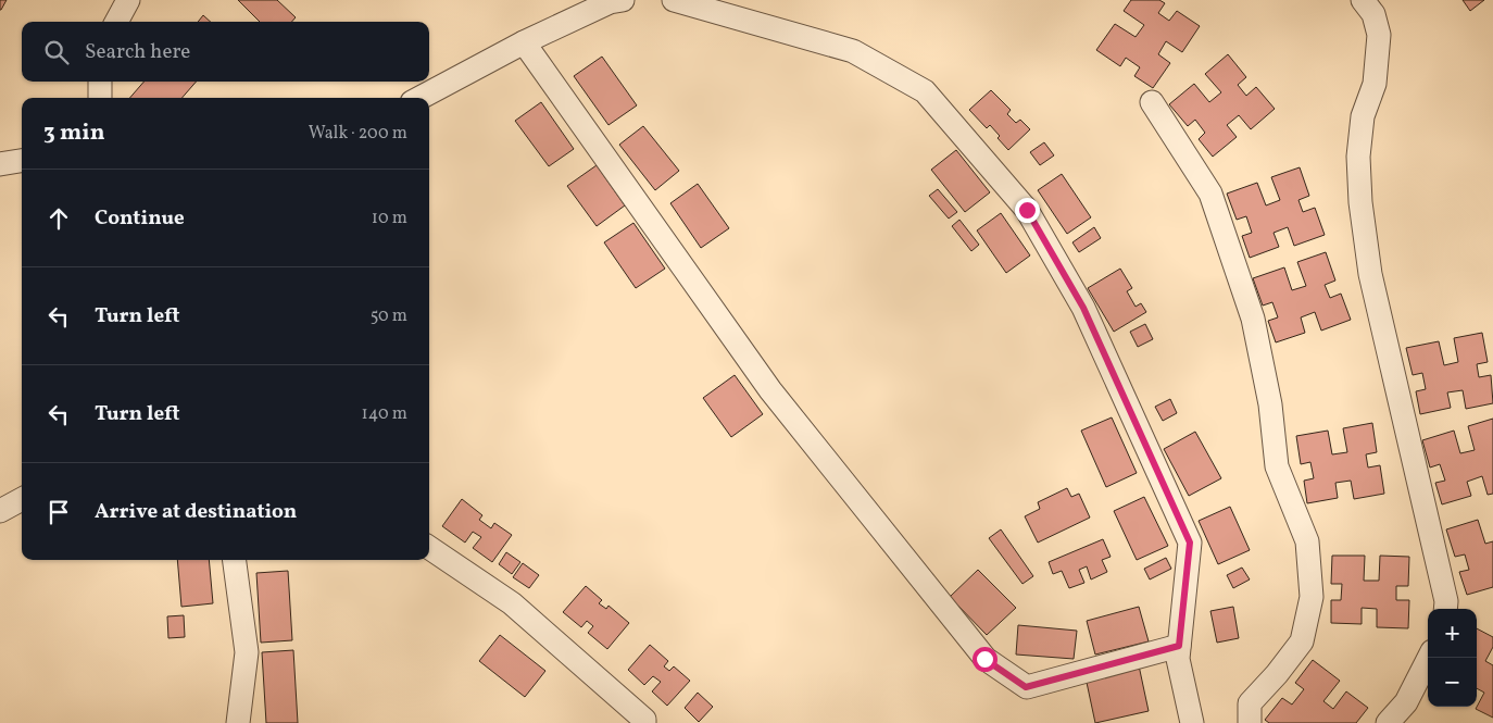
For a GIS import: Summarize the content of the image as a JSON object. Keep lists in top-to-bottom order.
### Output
{
  "page": {
    "search": "Search here",
    "heading": ["3 min", "Walk · 200 m"],
    "list": [
      ["Continue", "10 m"],
      ["Turn left", "50 m"],
      ["Turn left", "140 m"],
      "Arrive at destination"
    ],
    "map_buttons": ["+", "−"]
  }
}
